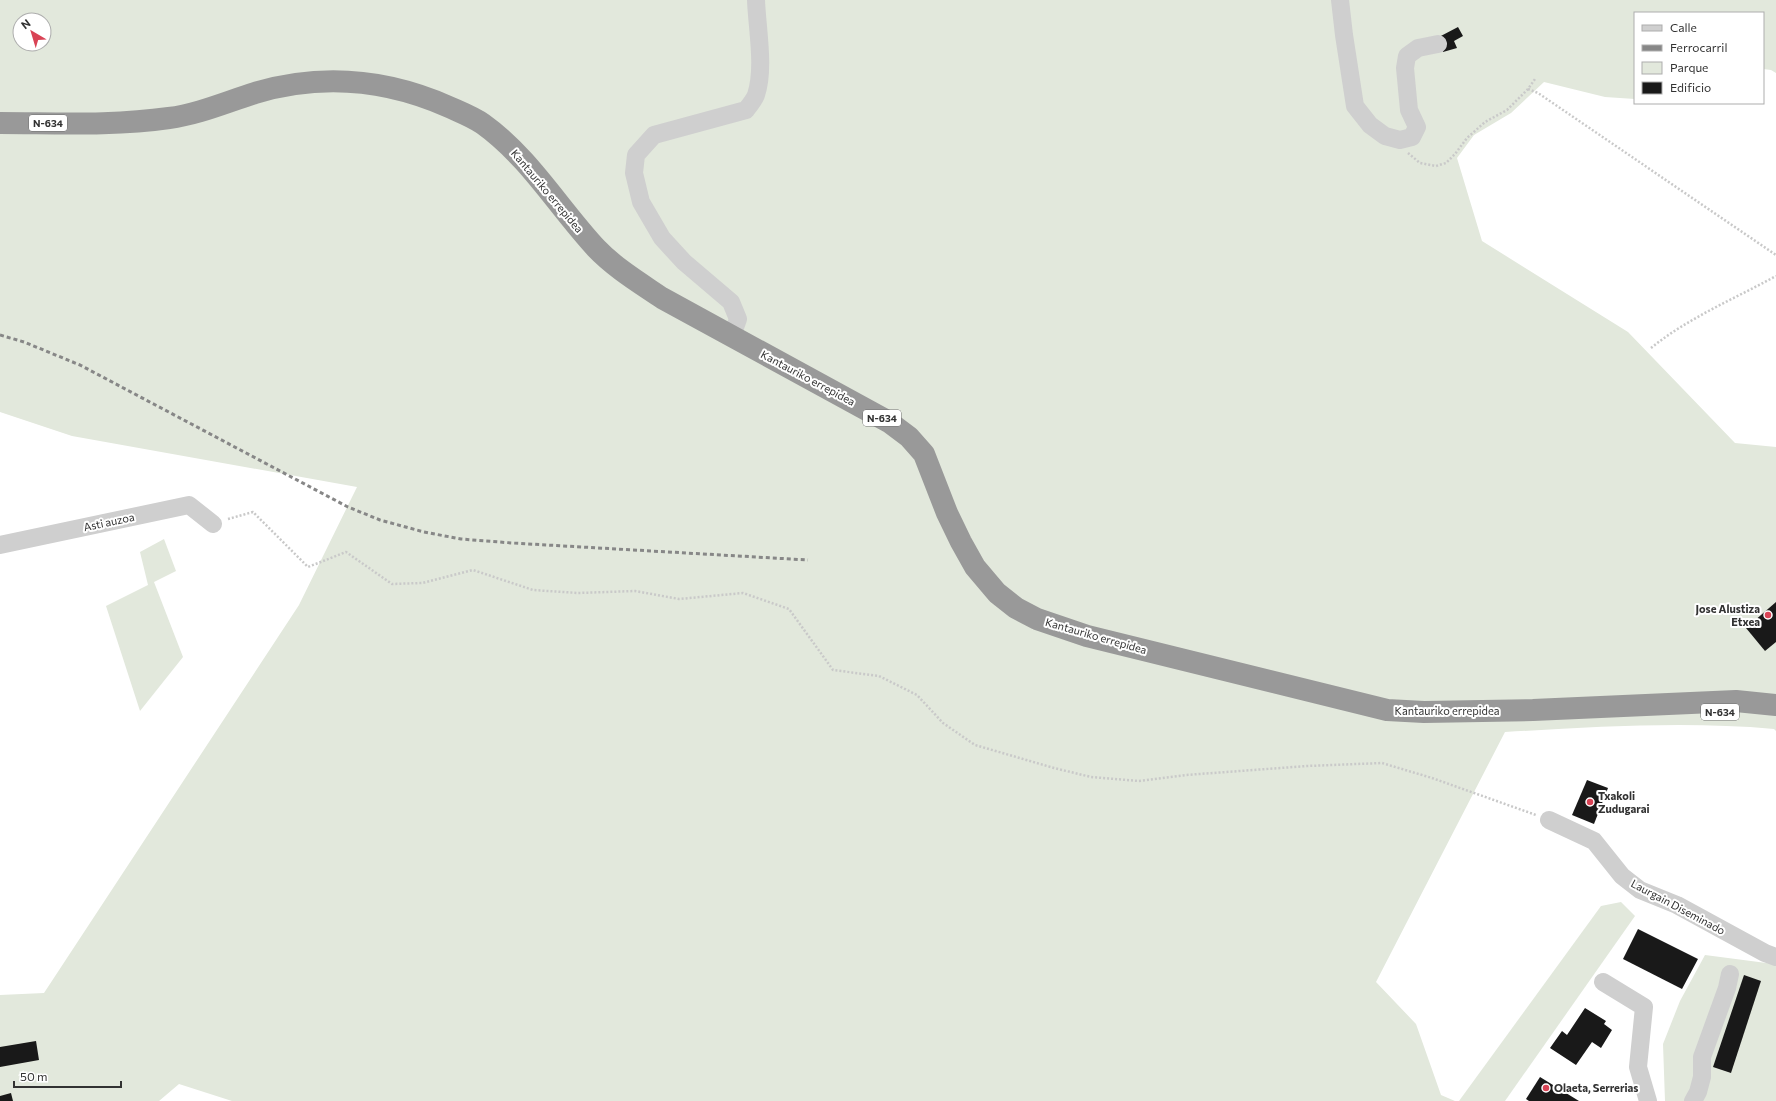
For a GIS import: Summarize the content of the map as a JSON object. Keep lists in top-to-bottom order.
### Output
{
  "streets": {
    "highway": ["N-634", "Kantauriko errepidea"],
    "street": ["Asti auzoa", "Laurgain Diseminado"]
  },
  "crossings": [
    ["N-634", "Kantauriko errepidea"]
  ],
  "places": ["Jose Alustiza Etxea", "Txakoli Zudugarai", "Olaeta, Serrerias"],
  "legend": [
    "Calle",
    "Ferrocarril",
    "Parque",
    "Edificio"
  ],
  "scale_bar": "50 m",
  "north": "top left"
}
